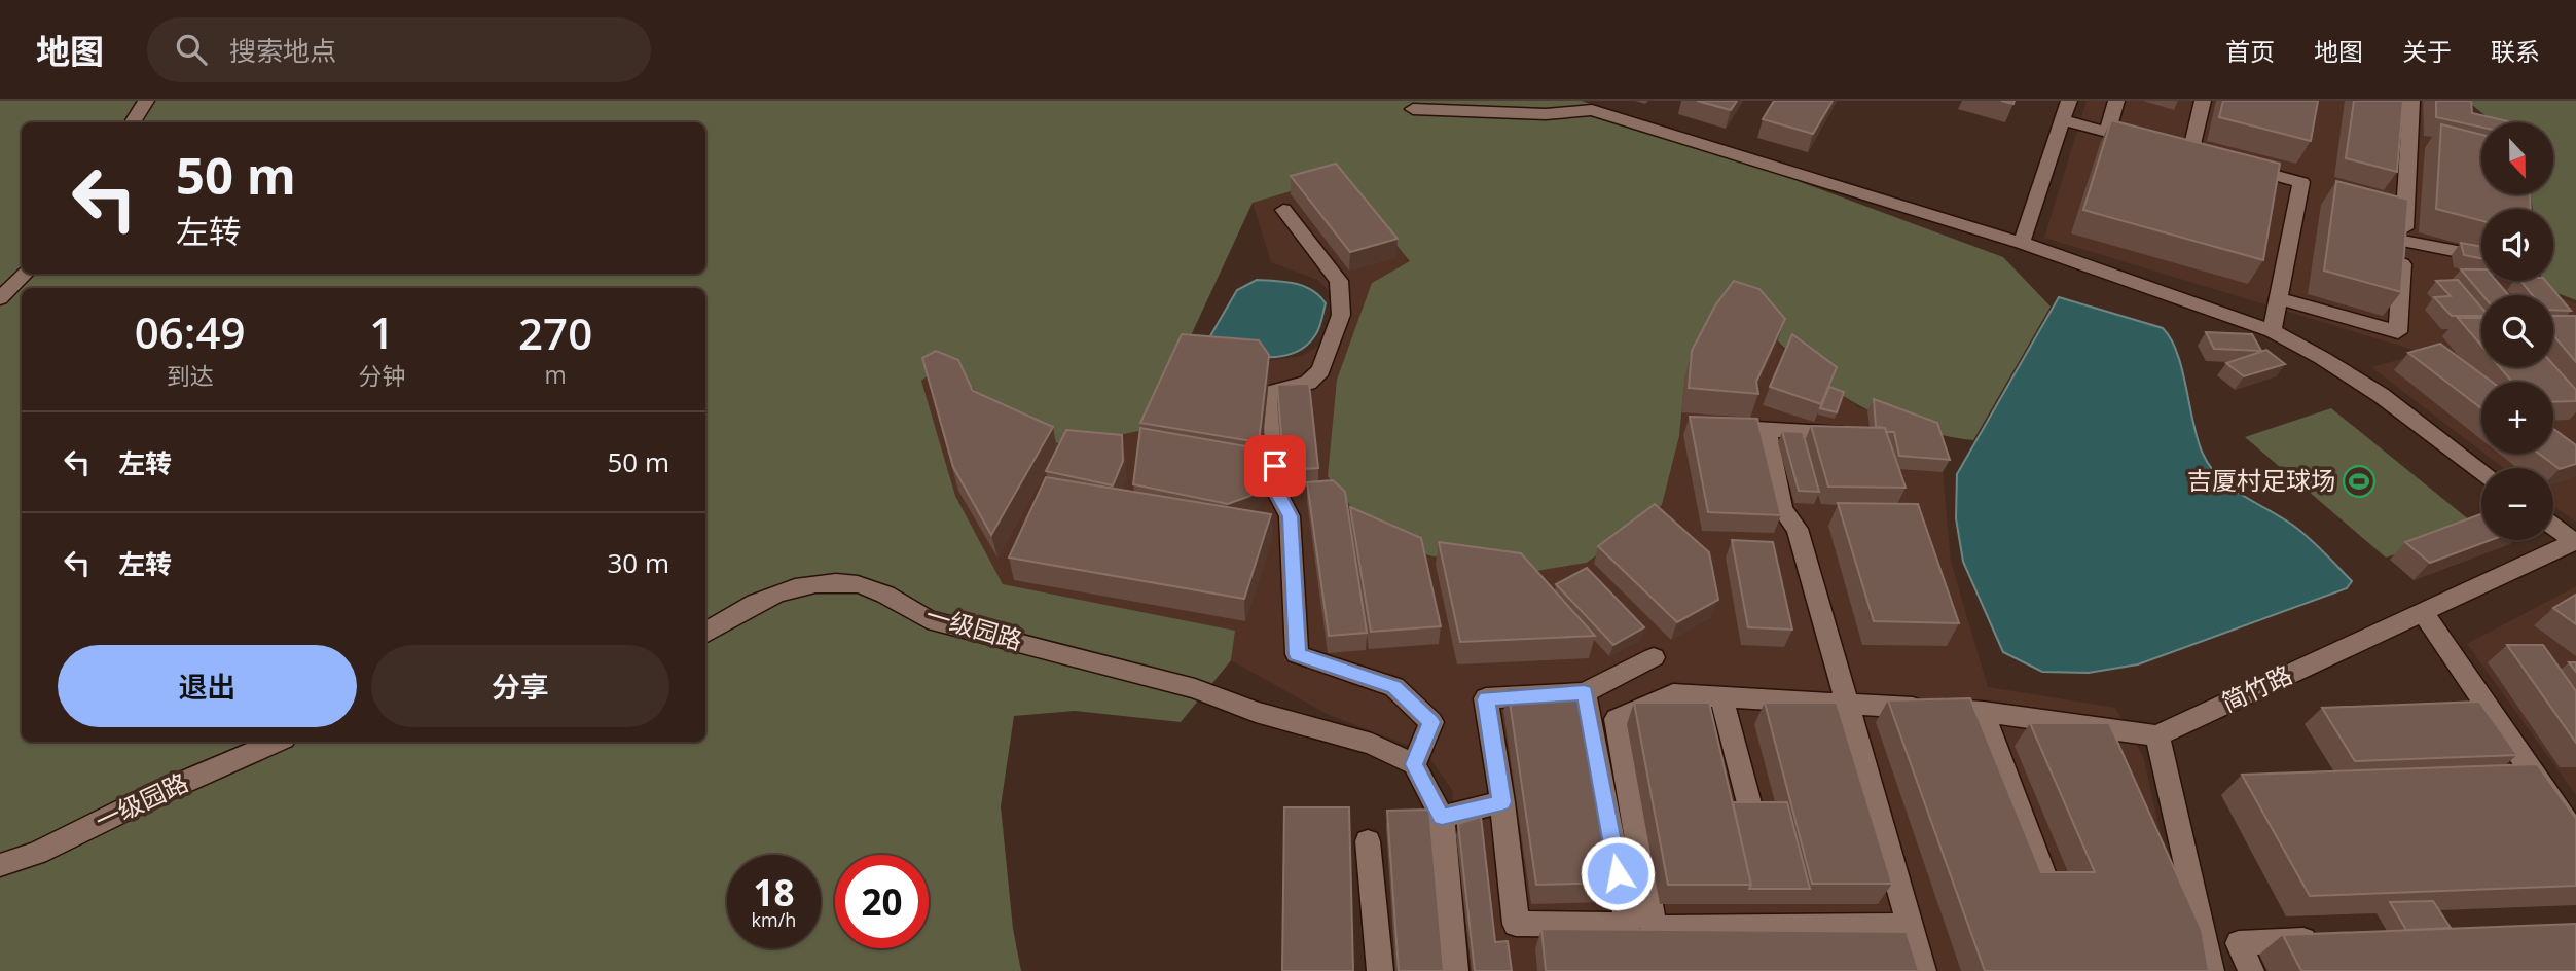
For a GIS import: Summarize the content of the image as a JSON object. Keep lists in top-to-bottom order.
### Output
{
  "streets": {
    "street": ["一级园路", "简竹路"]
  },
  "places": {
    "sports": ["吉厦村足球场"]
  },
  "north": "bottom",
  "page": {
    "header": "地图",
    "search": "搜索地点",
    "nav": [
      "首页",
      "地图",
      "关于",
      "联系"
    ],
    "map_buttons": ["+", "−"],
    "turn": ["50 m", "左转"],
    "eta": [
      "06:49",
      "到达",
      "1",
      "分钟",
      "270",
      "m"
    ],
    "list": [
      {
        "name": "左转",
        "value": "50 m"
      },
      {
        "name": "左转",
        "value": "30 m"
      }
    ],
    "buttons": ["退出", "分享"],
    "speed": "18 km/h",
    "limit": "20"
  }
}
